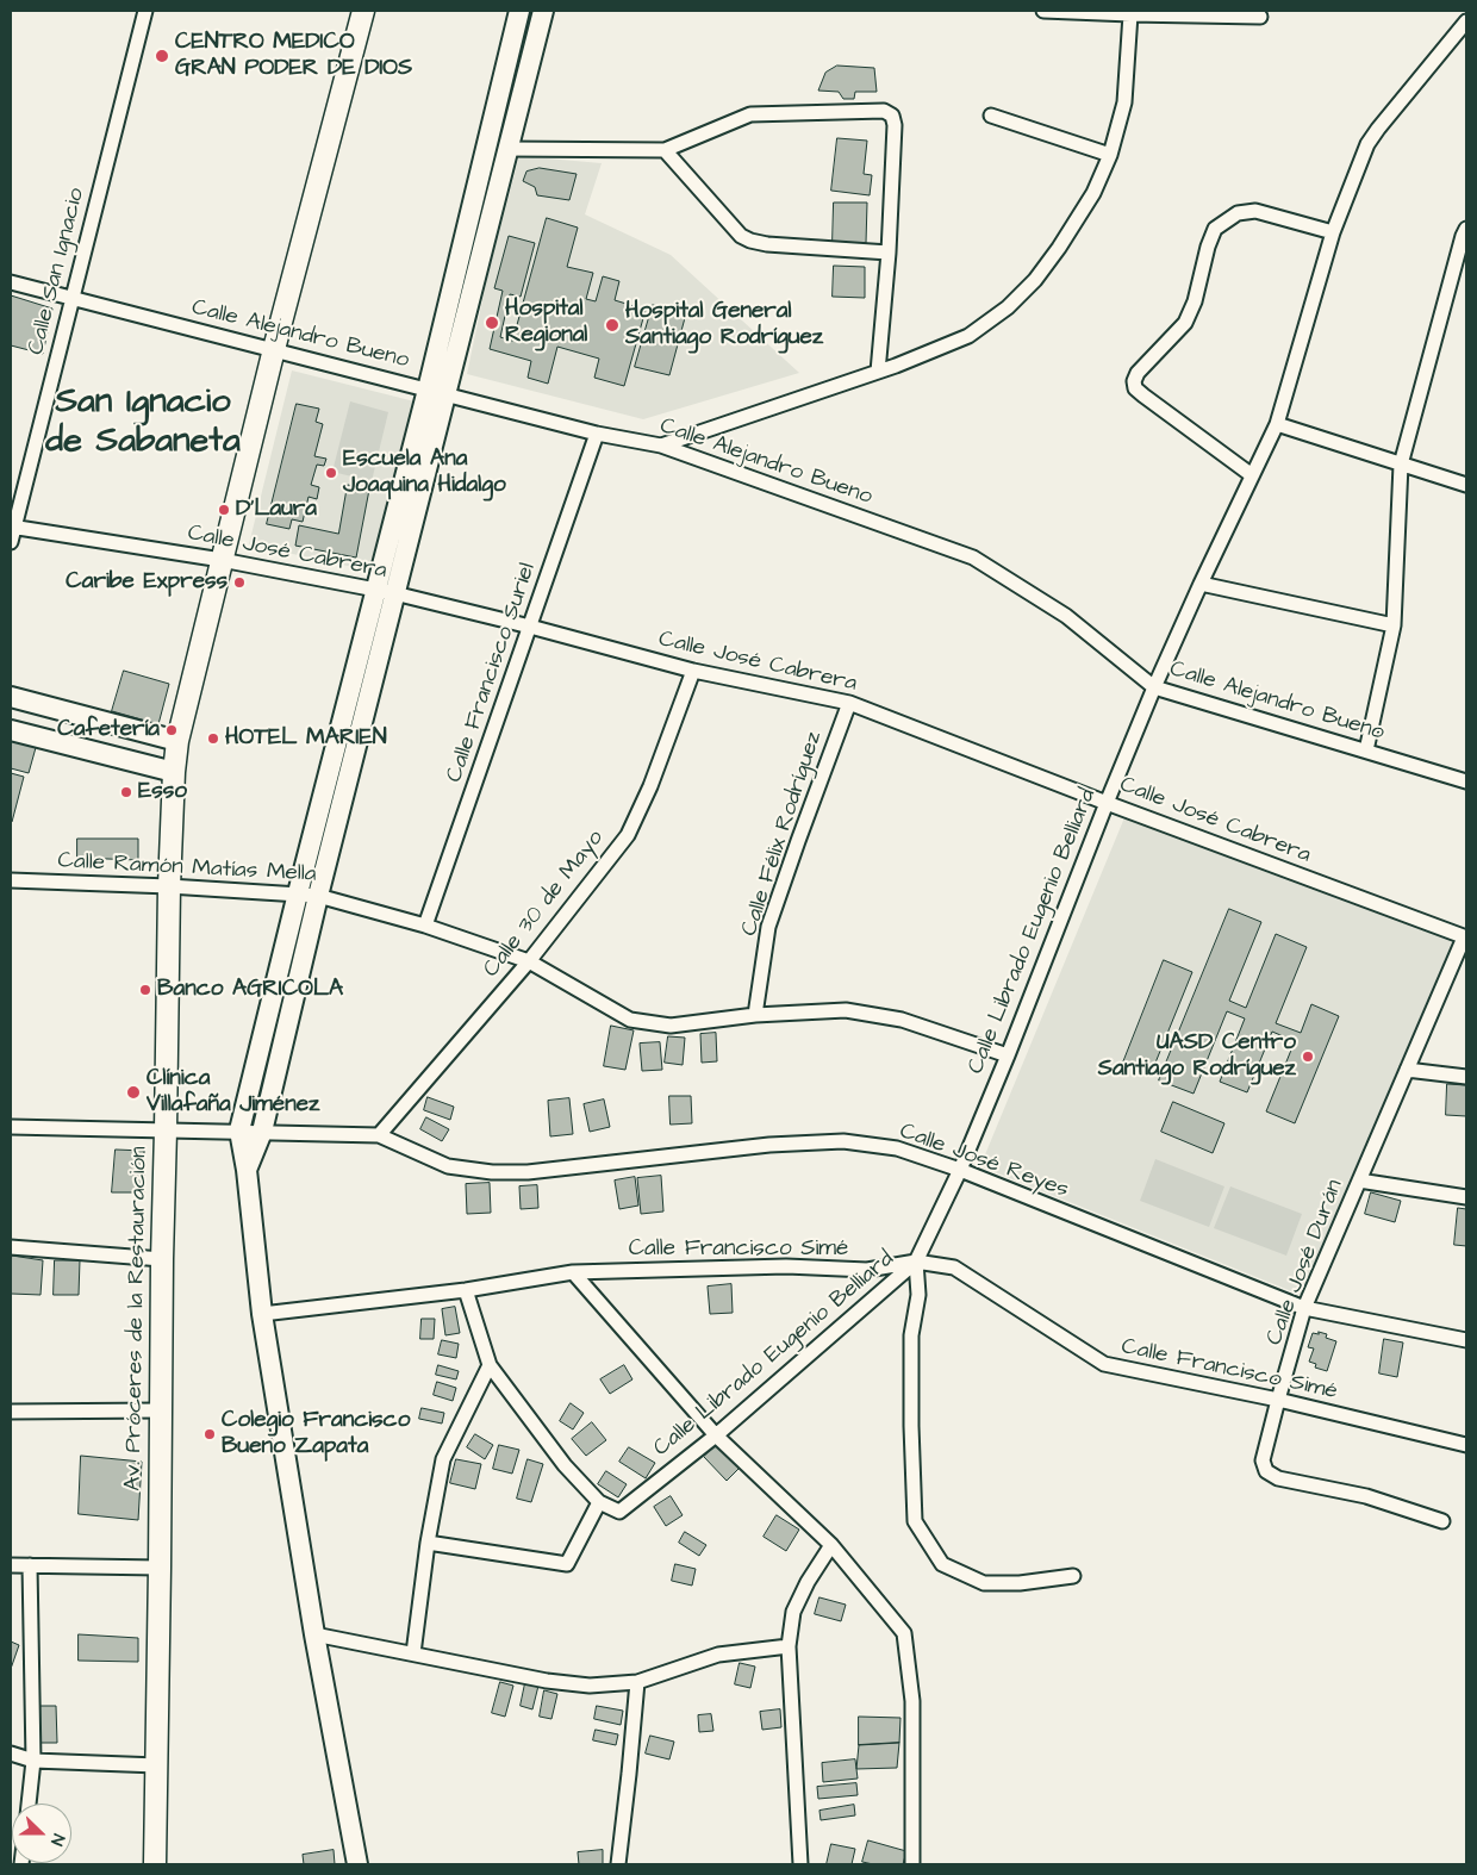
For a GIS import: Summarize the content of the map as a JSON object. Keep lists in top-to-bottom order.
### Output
{
  "streets": {
    "main road": ["Av. Próceres de la Restauración"],
    "street": [
      "Calle San Ignacio",
      "Calle Alejandro Bueno",
      "Calle José Cabrera",
      "Calle Francisco Suriel",
      "Calle Félix Rodríguez",
      "Calle Ramón Matías Mella",
      "Calle 30 de Mayo",
      "Calle Librado Eugenio Belliard",
      "Calle José Reyes",
      "Calle Francisco Simé",
      "Calle José Durán"
    ]
  },
  "crossings": [
    ["Calle San Ignacio", "Calle Alejandro Bueno"],
    ["Calle San Ignacio", "Calle José Cabrera"],
    ["Calle Alejandro Bueno", "Calle Francisco Suriel"],
    ["Calle Alejandro Bueno", "Calle Librado Eugenio Belliard"],
    ["Calle Alejandro Bueno", "Av. Próceres de la Restauración"],
    ["Calle José Cabrera", "Calle Francisco Suriel"],
    ["Calle José Cabrera", "Calle Félix Rodríguez"],
    ["Calle José Cabrera", "Calle 30 de Mayo"],
    ["Calle José Cabrera", "Calle Librado Eugenio Belliard"],
    ["Calle José Cabrera", "Calle José Durán"],
    ["Calle José Cabrera", "Av. Próceres de la Restauración"],
    ["Calle Francisco Suriel", "Calle Ramón Matías Mella"],
    ["Calle Félix Rodríguez", "Calle Ramón Matías Mella"],
    ["Calle Ramón Matías Mella", "Calle 30 de Mayo"],
    ["Calle Ramón Matías Mella", "Calle Librado Eugenio Belliard"],
    ["Calle Ramón Matías Mella", "Av. Próceres de la Restauración"],
    ["Calle 30 de Mayo", "Calle José Reyes"],
    ["Calle Librado Eugenio Belliard", "Calle José Reyes"],
    ["Calle Librado Eugenio Belliard", "Calle Francisco Simé"],
    ["Calle José Reyes", "Calle José Durán"],
    ["Calle José Reyes", "Av. Próceres de la Restauración"],
    ["Calle Francisco Simé", "Calle José Durán"]
  ],
  "districts": ["San Ignacio de Sabaneta"],
  "places": [
    "CENTRO MEDICO GRAN PODER DE DIOS",
    "Hospital Regional",
    "Hospital General Santiago Rodríguez",
    "Escuela Ana Joaquina Hidalgo",
    "D'Laura",
    "Caribe Express",
    "Cafetería",
    "HOTEL MARIEN",
    "Esso",
    "Banco AGRICOLA",
    "UASD Centro Santiago Rodríguez",
    "Clínica Villafaña Jiménez",
    "Colegio Francisco Bueno Zapata"
  ],
  "north": "right"
}
